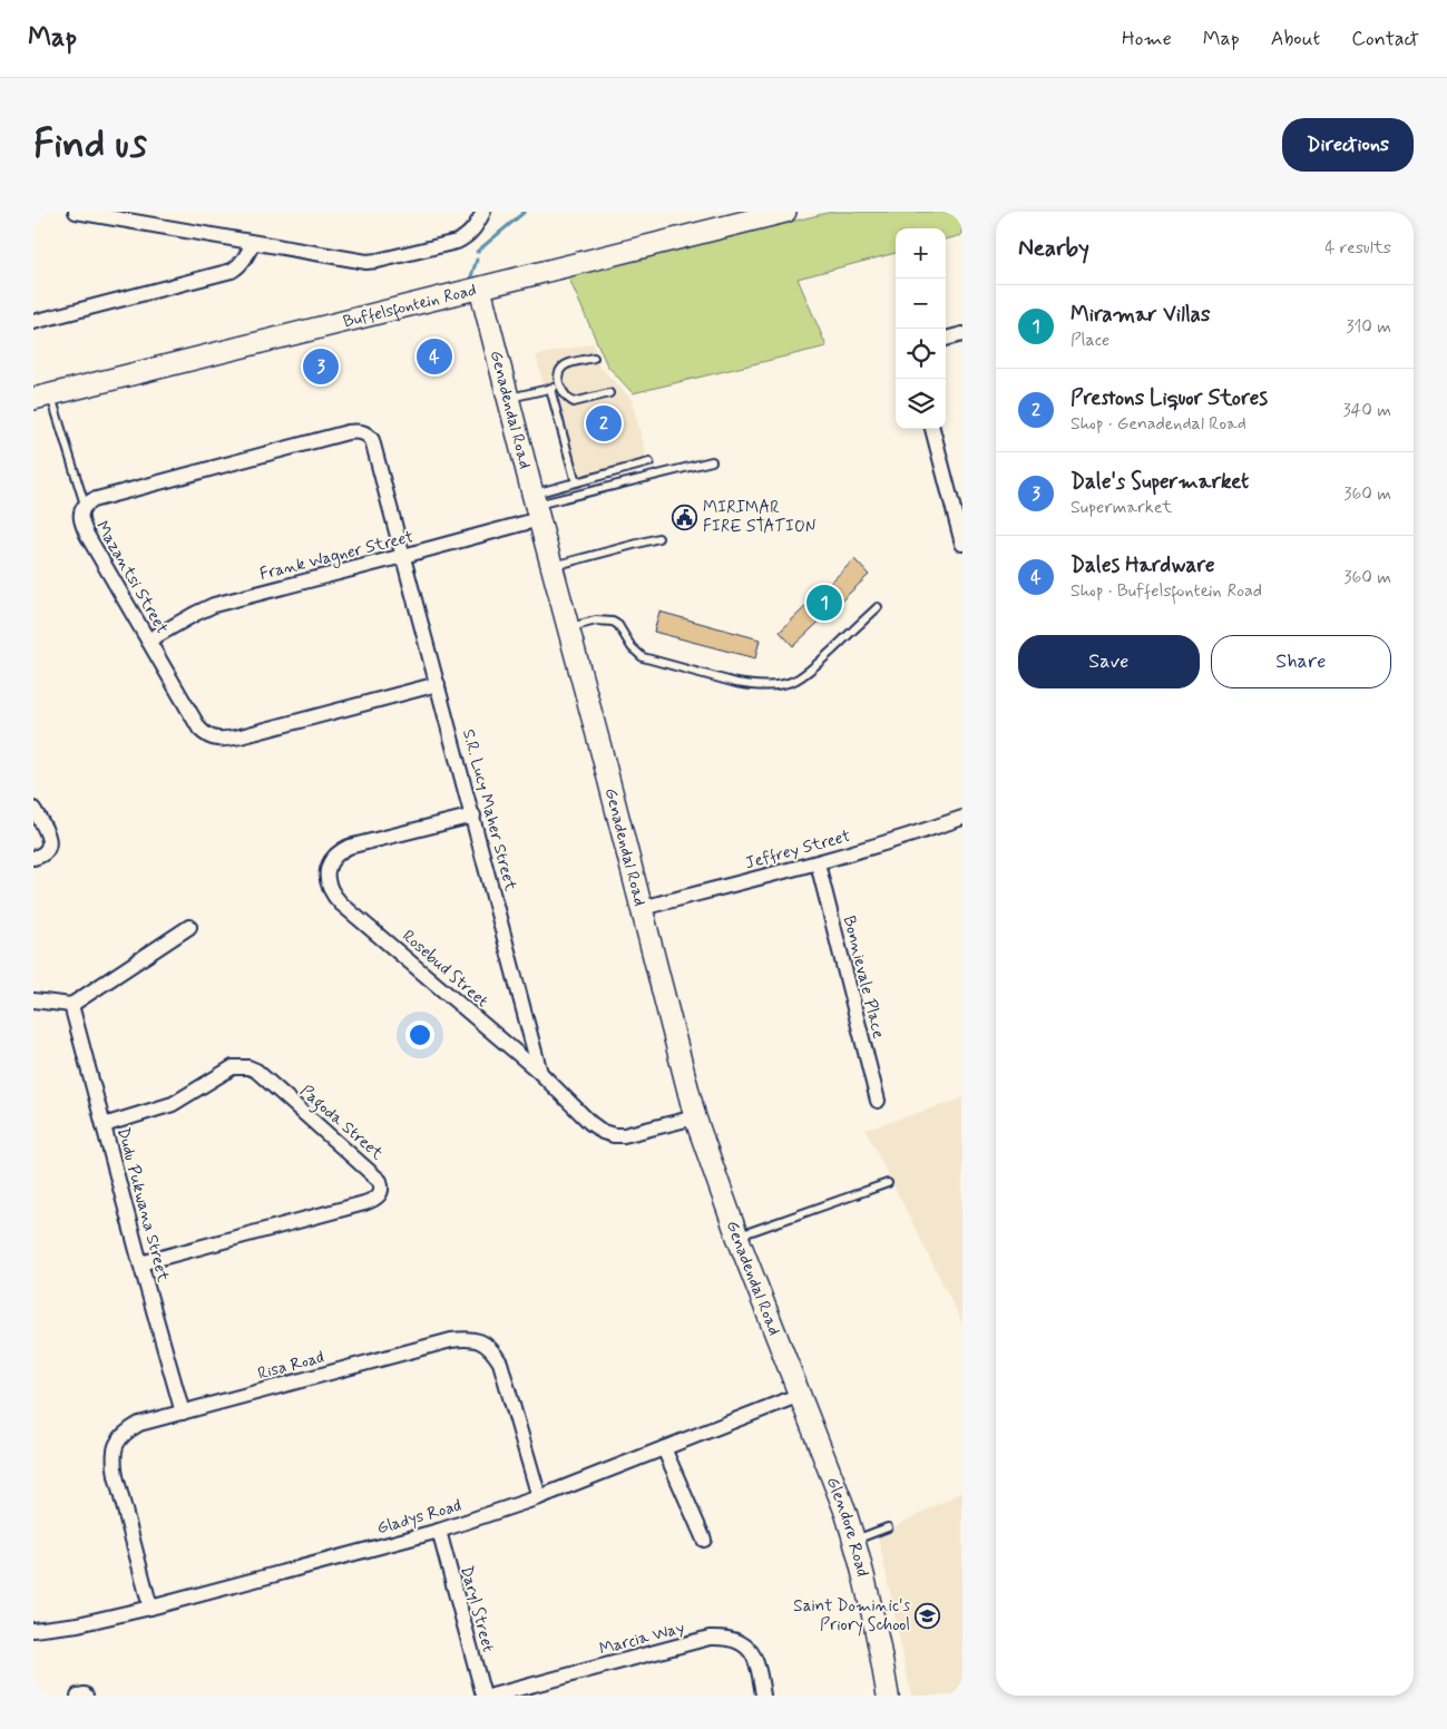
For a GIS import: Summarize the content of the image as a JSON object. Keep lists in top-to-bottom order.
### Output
{
  "streets": {
    "street": [
      "Buffelsfontein Road",
      "Genadendal Road",
      "Frank Wagner Street",
      "Mazantsi Street",
      "S.R. Lucy Maher Street",
      "Jeffrey Street",
      "Rosebud Street",
      "Bonnievale Place",
      "Pagoda Street",
      "Dudu Pukwana Street",
      "Risa Road",
      "Gladys Road",
      "Glendore Road",
      "Daryl Street",
      "Marcia Way"
    ]
  },
  "crossings": [
    ["Buffelsfontein Road", "Genadendal Road"],
    ["Genadendal Road", "Frank Wagner Street"],
    ["Genadendal Road", "Jeffrey Street"],
    ["Genadendal Road", "Rosebud Street"],
    ["Genadendal Road", "Gladys Road"],
    ["Genadendal Road", "Glendore Road"],
    ["Frank Wagner Street", "Mazantsi Street"],
    ["Frank Wagner Street", "S.R. Lucy Maher Street"],
    ["Mazantsi Street", "S.R. Lucy Maher Street"],
    ["S.R. Lucy Maher Street", "Rosebud Street"],
    ["Jeffrey Street", "Bonnievale Place"],
    ["Pagoda Street", "Dudu Pukwana Street"],
    ["Dudu Pukwana Street", "Risa Road"],
    ["Risa Road", "Gladys Road"],
    ["Gladys Road", "Glendore Road"],
    ["Gladys Road", "Daryl Street"]
  ],
  "places": {
    "public building": ["MIRIMAR FIRE STATION"],
    "school or university": ["Saint Dominic's Priory School"]
  },
  "page": {
    "header": "Map",
    "nav": [
      "Home",
      "Map",
      "About",
      "Contact"
    ],
    "buttons": [
      "Directions",
      ["Save", "Share"]
    ],
    "title": "Find us",
    "heading": ["Nearby", "4 results"],
    "map_buttons": ["+", "−"],
    "list": [
      {
        "mark": "1",
        "name": "Miramar Villas",
        "note": "Place",
        "value": "310 m"
      },
      {
        "mark": "2",
        "name": "Prestons Liquor Stores",
        "note": "Shop · Genadendal Road",
        "value": "340 m"
      },
      {
        "mark": "3",
        "name": "Dale's Supermarket",
        "note": "Supermarket",
        "value": "360 m"
      },
      {
        "mark": "4",
        "name": "Dales Hardware",
        "note": "Shop · Buffelsfontein Road",
        "value": "360 m"
      }
    ],
    "pins": [
      "4",
      "3",
      "2",
      "1"
    ]
  }
}
